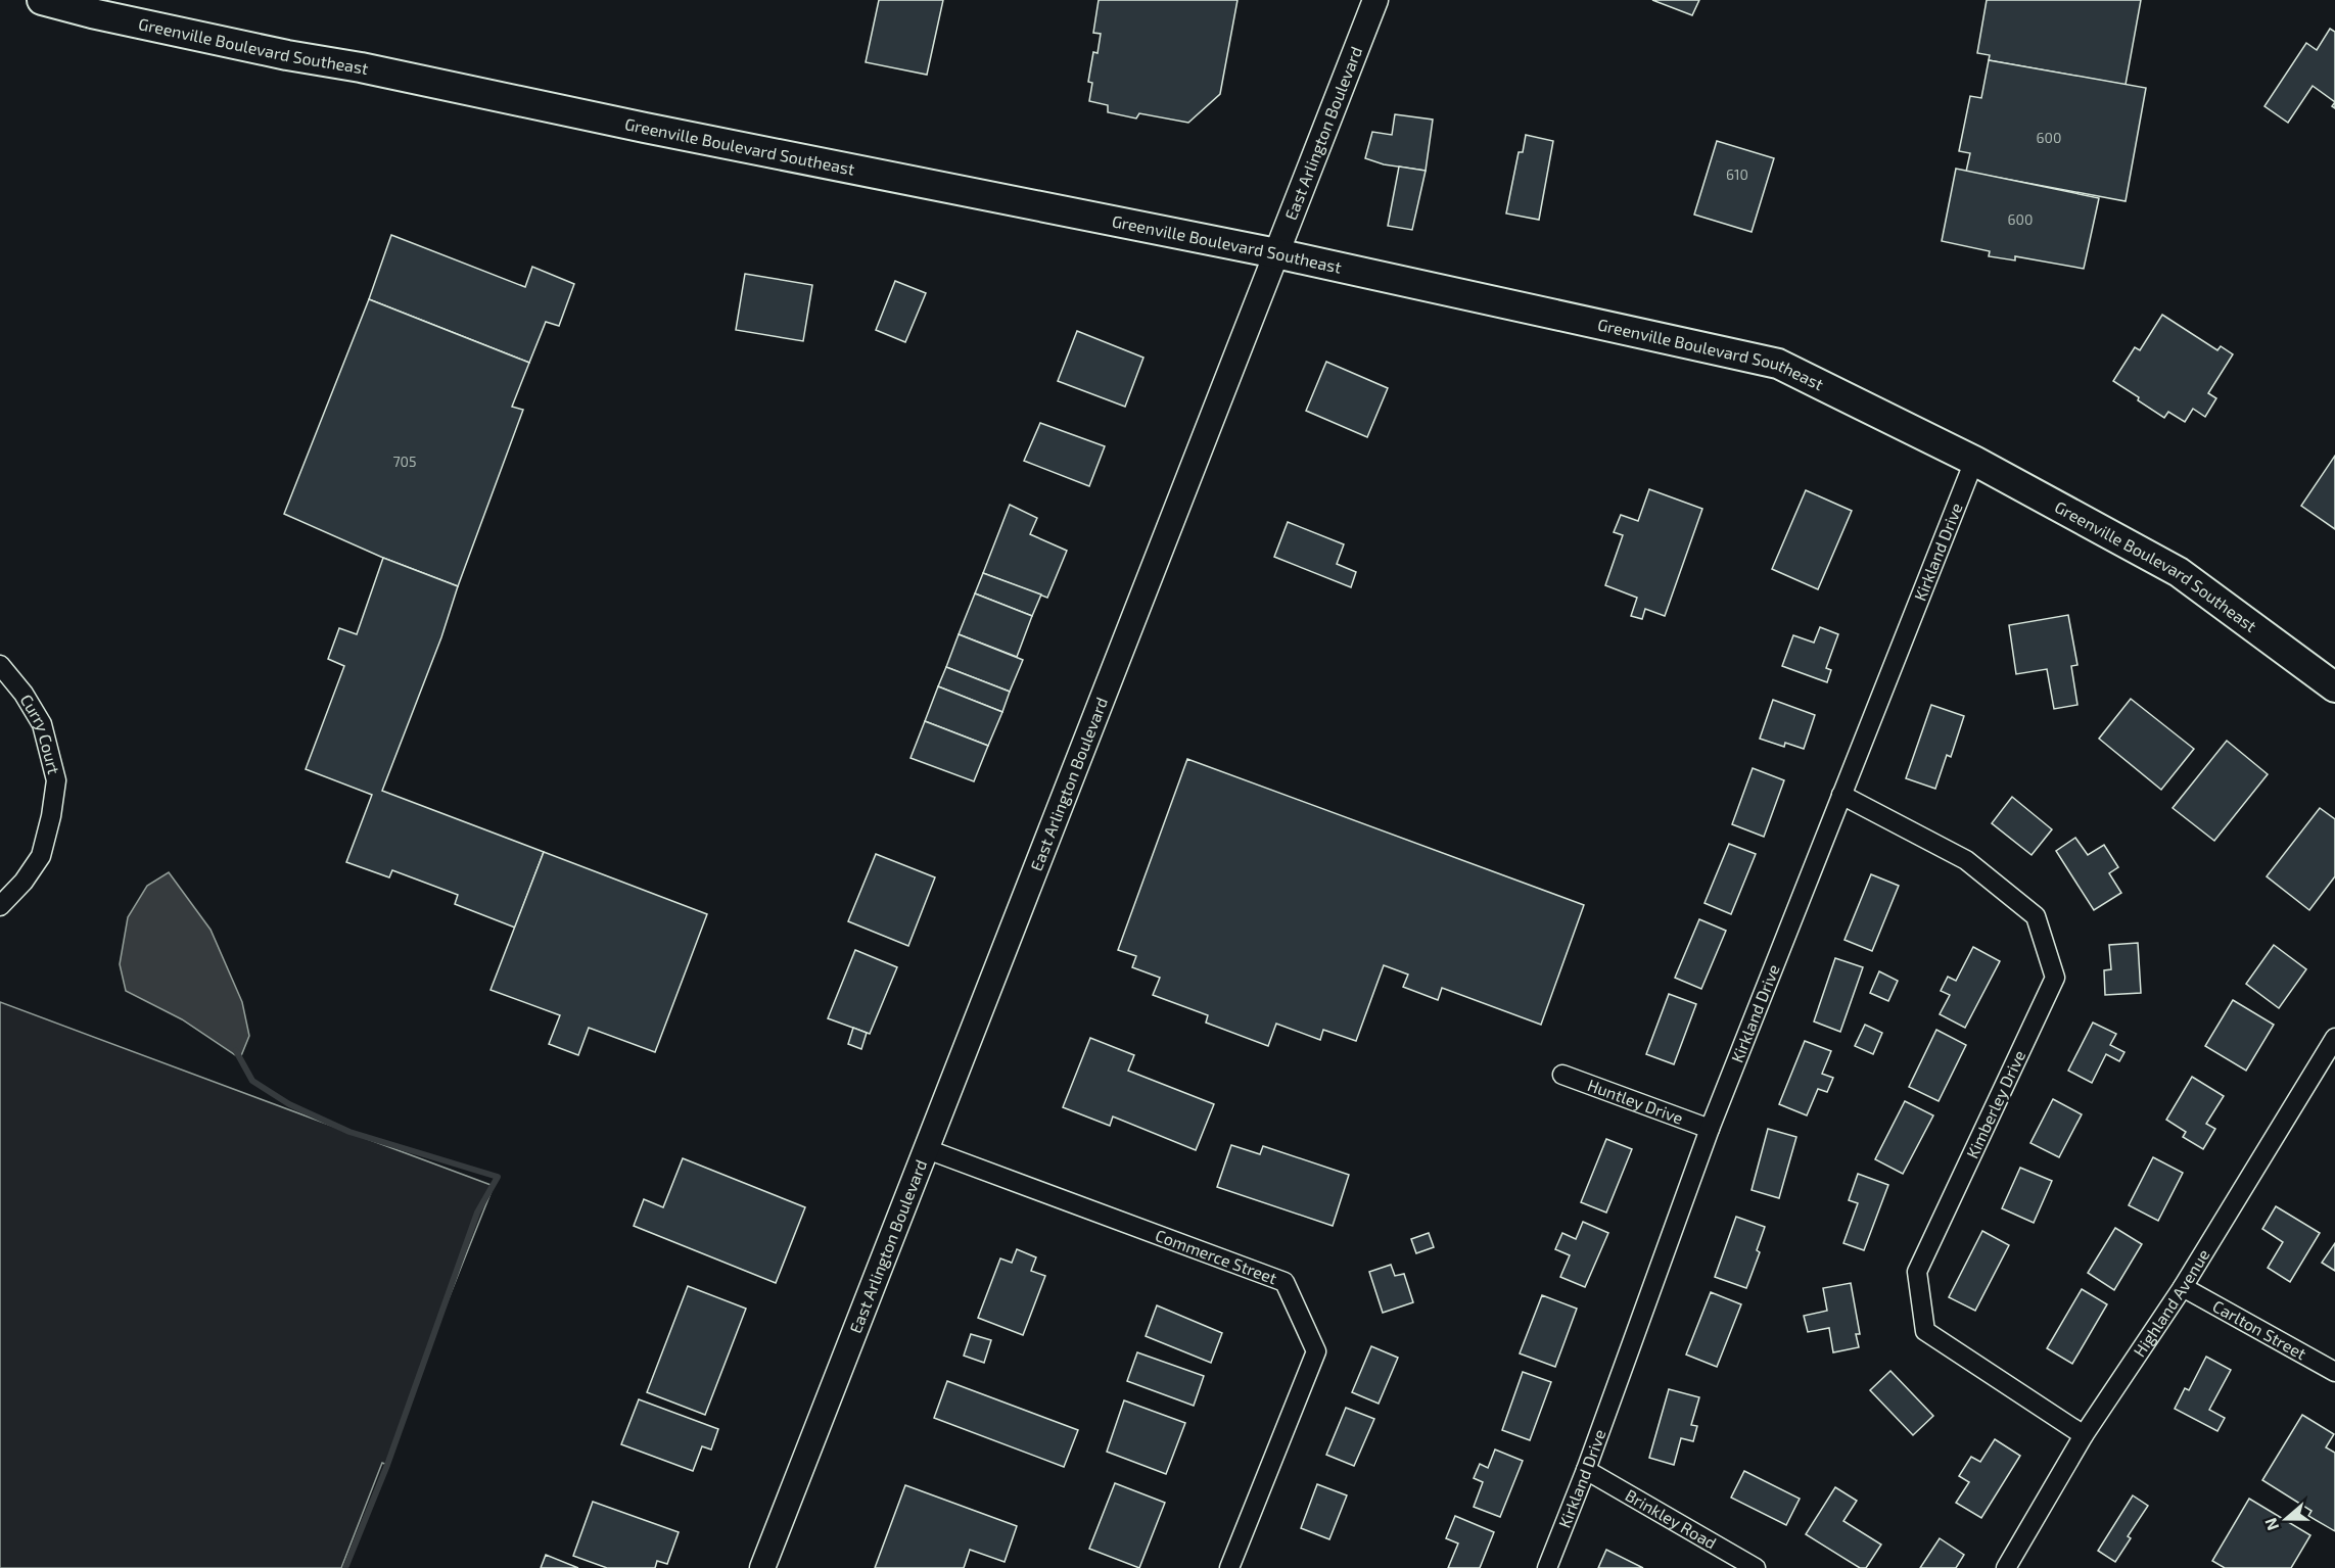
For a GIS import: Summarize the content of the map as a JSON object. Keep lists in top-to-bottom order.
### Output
{
  "streets": {
    "highway": ["Greenville Boulevard Southeast"],
    "main road": ["East Arlington Boulevard"],
    "street": [
      "Kirkland Drive",
      "Curry Court",
      "Huntley Drive",
      "Kimberley Drive",
      "Commerce Street",
      "Highland Avenue",
      "Carlton Street",
      "Brinkley Road"
    ]
  },
  "crossings": [
    ["Greenville Boulevard Southeast", "East Arlington Boulevard"],
    ["Greenville Boulevard Southeast", "Kirkland Drive"],
    ["East Arlington Boulevard", "Commerce Street"],
    ["Kirkland Drive", "Huntley Drive"],
    ["Kirkland Drive", "Kimberley Drive"],
    ["Kirkland Drive", "Brinkley Road"],
    ["Kimberley Drive", "Highland Avenue"],
    ["Highland Avenue", "Carlton Street"]
  ],
  "house_numbers": [
    "600",
    "610",
    "600",
    "705"
  ],
  "north": "left"
}
